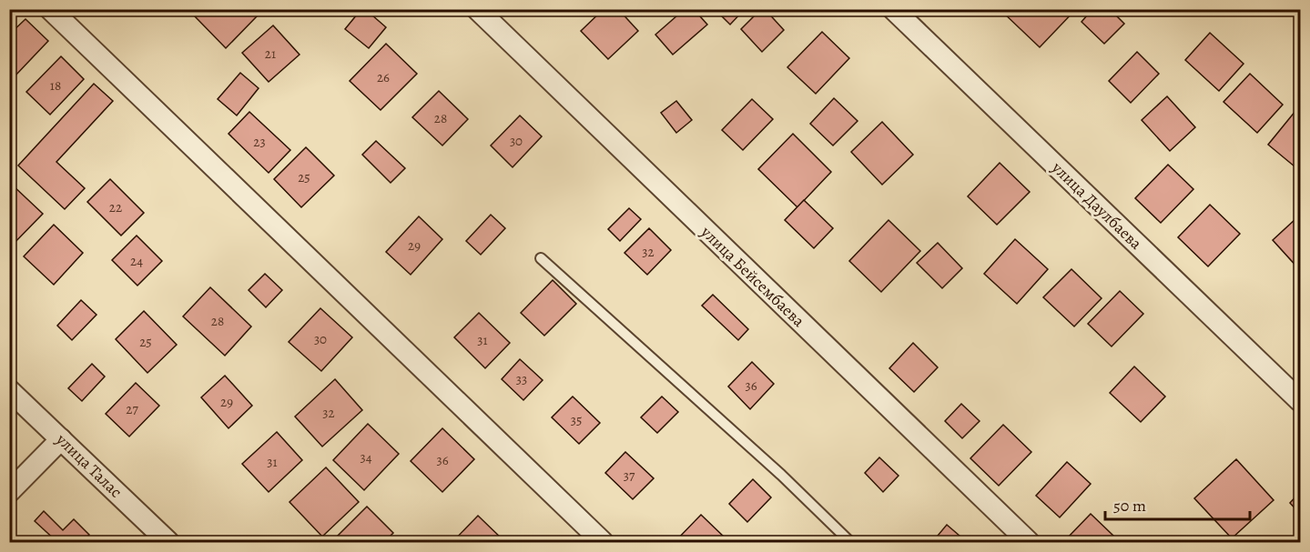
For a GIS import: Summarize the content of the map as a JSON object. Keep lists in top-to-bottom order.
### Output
{
  "streets": {
    "street": ["улица Даулбаева", "улица Бейсембаева", "улица Талас"]
  },
  "house_numbers": [
    "21",
    "26",
    "18",
    "28",
    "30",
    "23",
    "25",
    "22",
    "29",
    "32",
    "24",
    "28",
    "30",
    "31",
    "25",
    "33",
    "36",
    "29",
    "27",
    "32",
    "35",
    "34",
    "36",
    "31",
    "37"
  ],
  "scale_bar": "50 m"
}
